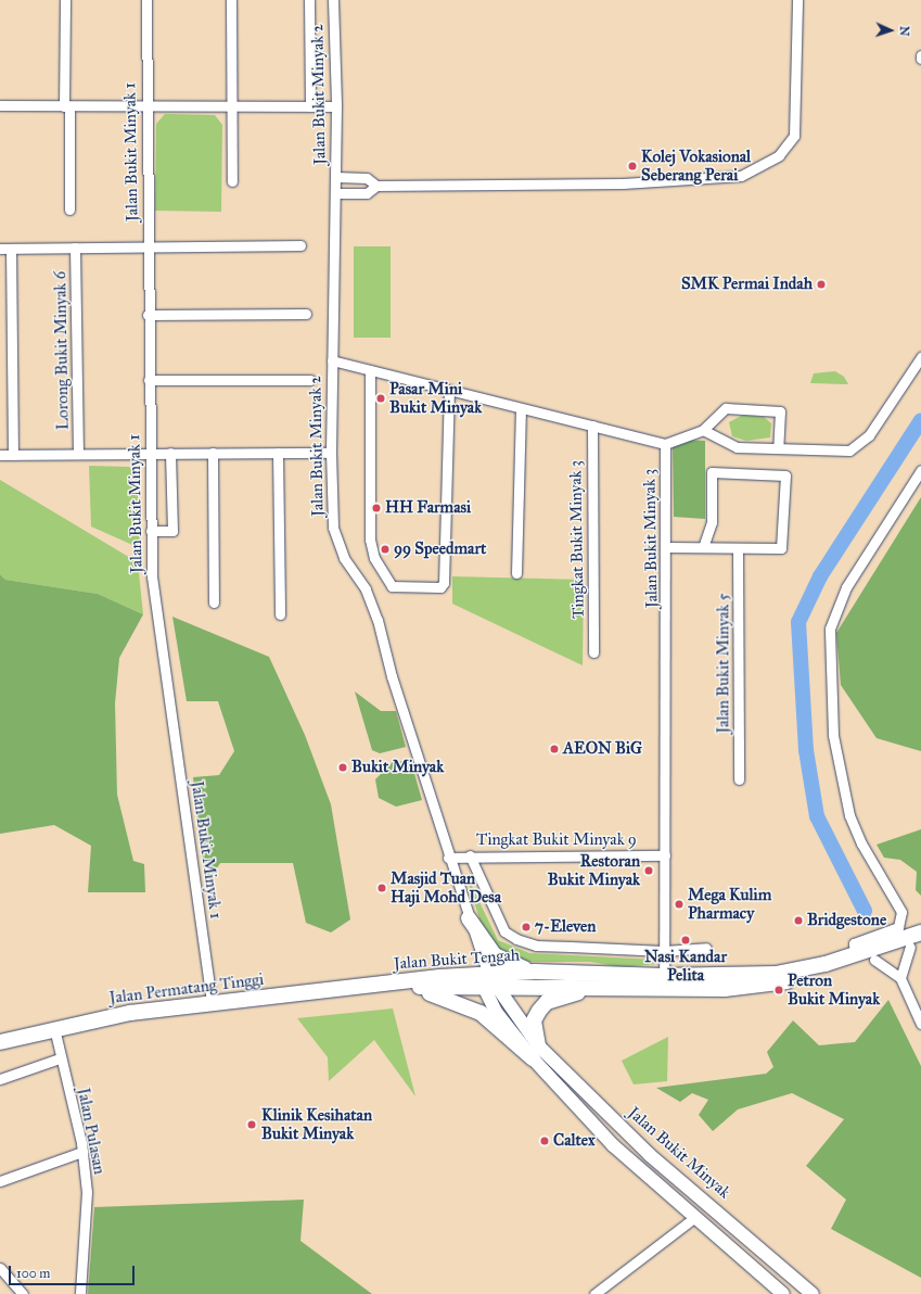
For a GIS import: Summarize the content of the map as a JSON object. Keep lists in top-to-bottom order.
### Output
{
  "streets": {
    "highway": ["Jalan Bukit Tengah", "Jalan Permatang Tinggi"],
    "main road": ["Jalan Bukit Minyak"],
    "street": [
      "Jalan Bukit Minyak 2",
      "Jalan Bukit Minyak 1",
      "Lorong Bukit Minyak 6",
      "Jalan Bukit Minyak 3",
      "Tingkat Bukit Minyak 3",
      "Jalan Bukit Minyak 5",
      "Tingkat Bukit Minyak 9",
      "Jalan Pulasan"
    ]
  },
  "crossings": [
    ["Jalan Bukit Minyak 2", "Tingkat Bukit Minyak 9"],
    ["Jalan Bukit Minyak 2", "Jalan Bukit Tengah"],
    ["Jalan Bukit Minyak 2", "Jalan Bukit Minyak"],
    ["Jalan Bukit Minyak 1", "Jalan Permatang Tinggi"],
    ["Jalan Bukit Minyak 3", "Tingkat Bukit Minyak 9"],
    ["Jalan Bukit Minyak 3", "Jalan Bukit Tengah"],
    ["Jalan Bukit Tengah", "Jalan Permatang Tinggi"],
    ["Jalan Bukit Tengah", "Jalan Bukit Minyak"],
    ["Jalan Permatang Tinggi", "Jalan Pulasan"]
  ],
  "places": [
    "Kolej Vokasional Seberang Perai",
    "SMK Permai Indah",
    "Pasar Mini Bukit Minyak",
    "HH Farmasi",
    "99 Speedmart",
    "AEON BiG",
    "Bukit Minyak",
    "Restoran Bukit Minyak",
    "Masjid Tuan Haji Mohd Desa",
    "Mega Kulim Pharmacy",
    "Bridgestone",
    "7-Eleven",
    "Nasi Kandar Pelita",
    "Petron Bukit Minyak",
    "Klinik Kesihatan Bukit Minyak",
    "Caltex"
  ],
  "scale_bar": "100 m",
  "north": "right"
}
